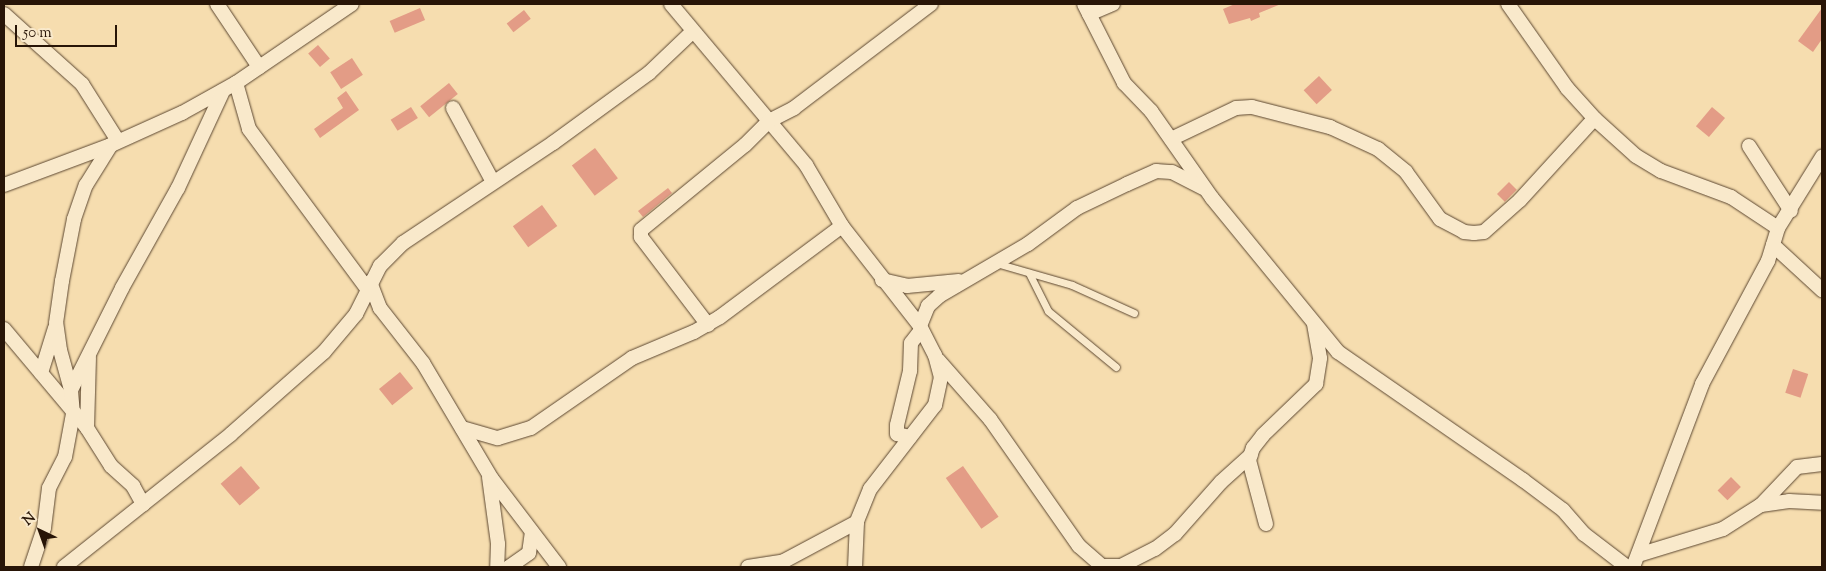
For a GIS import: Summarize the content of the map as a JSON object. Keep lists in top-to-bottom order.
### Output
{
  "scale_bar": "50 m",
  "north": "top left"
}
